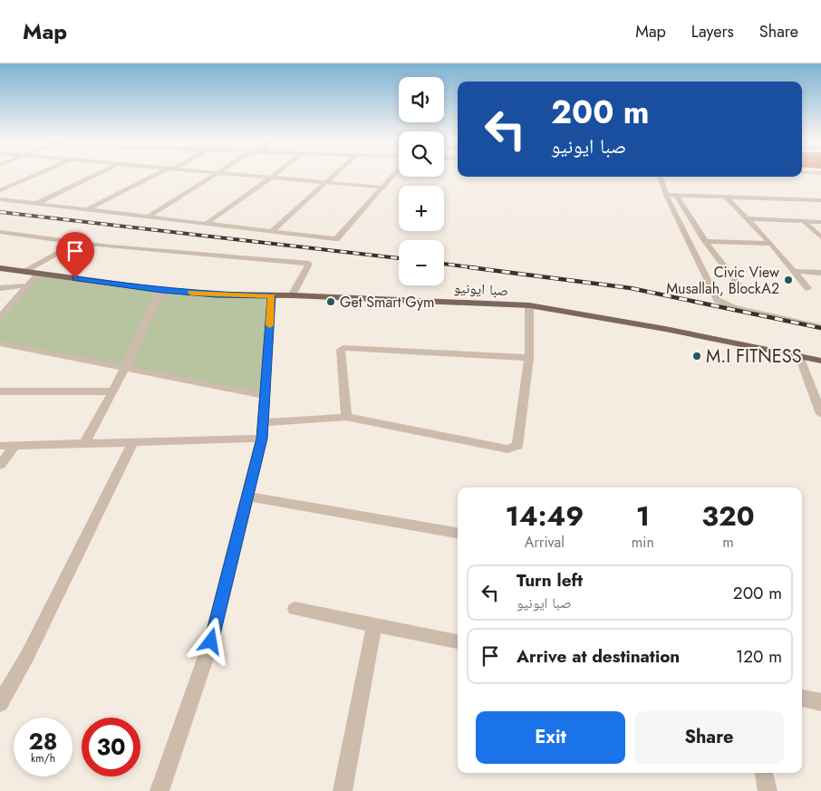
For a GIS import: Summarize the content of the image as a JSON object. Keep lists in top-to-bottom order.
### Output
{
  "streets": {
    "main road": ["صبا ایونیو"]
  },
  "places": ["Civic View Musallah, BlockA2", "Get Smart Gym", "M.I FITNESS"],
  "page": {
    "header": "Map",
    "nav": ["Map", "Layers", "Share"],
    "map_buttons": ["+", "−"],
    "turn": ["200 m", "صبا ایونیو"],
    "eta": [
      "14:49",
      "Arrival",
      "1",
      "min",
      "320",
      "m"
    ],
    "list": [
      {
        "name": "Turn left",
        "note": "صبا ایونیو",
        "value": "200 m"
      },
      {
        "name": "Arrive at destination",
        "value": "120 m"
      }
    ],
    "buttons": ["Exit", "Share"],
    "speed": "28 km/h",
    "limit": "30"
  }
}
